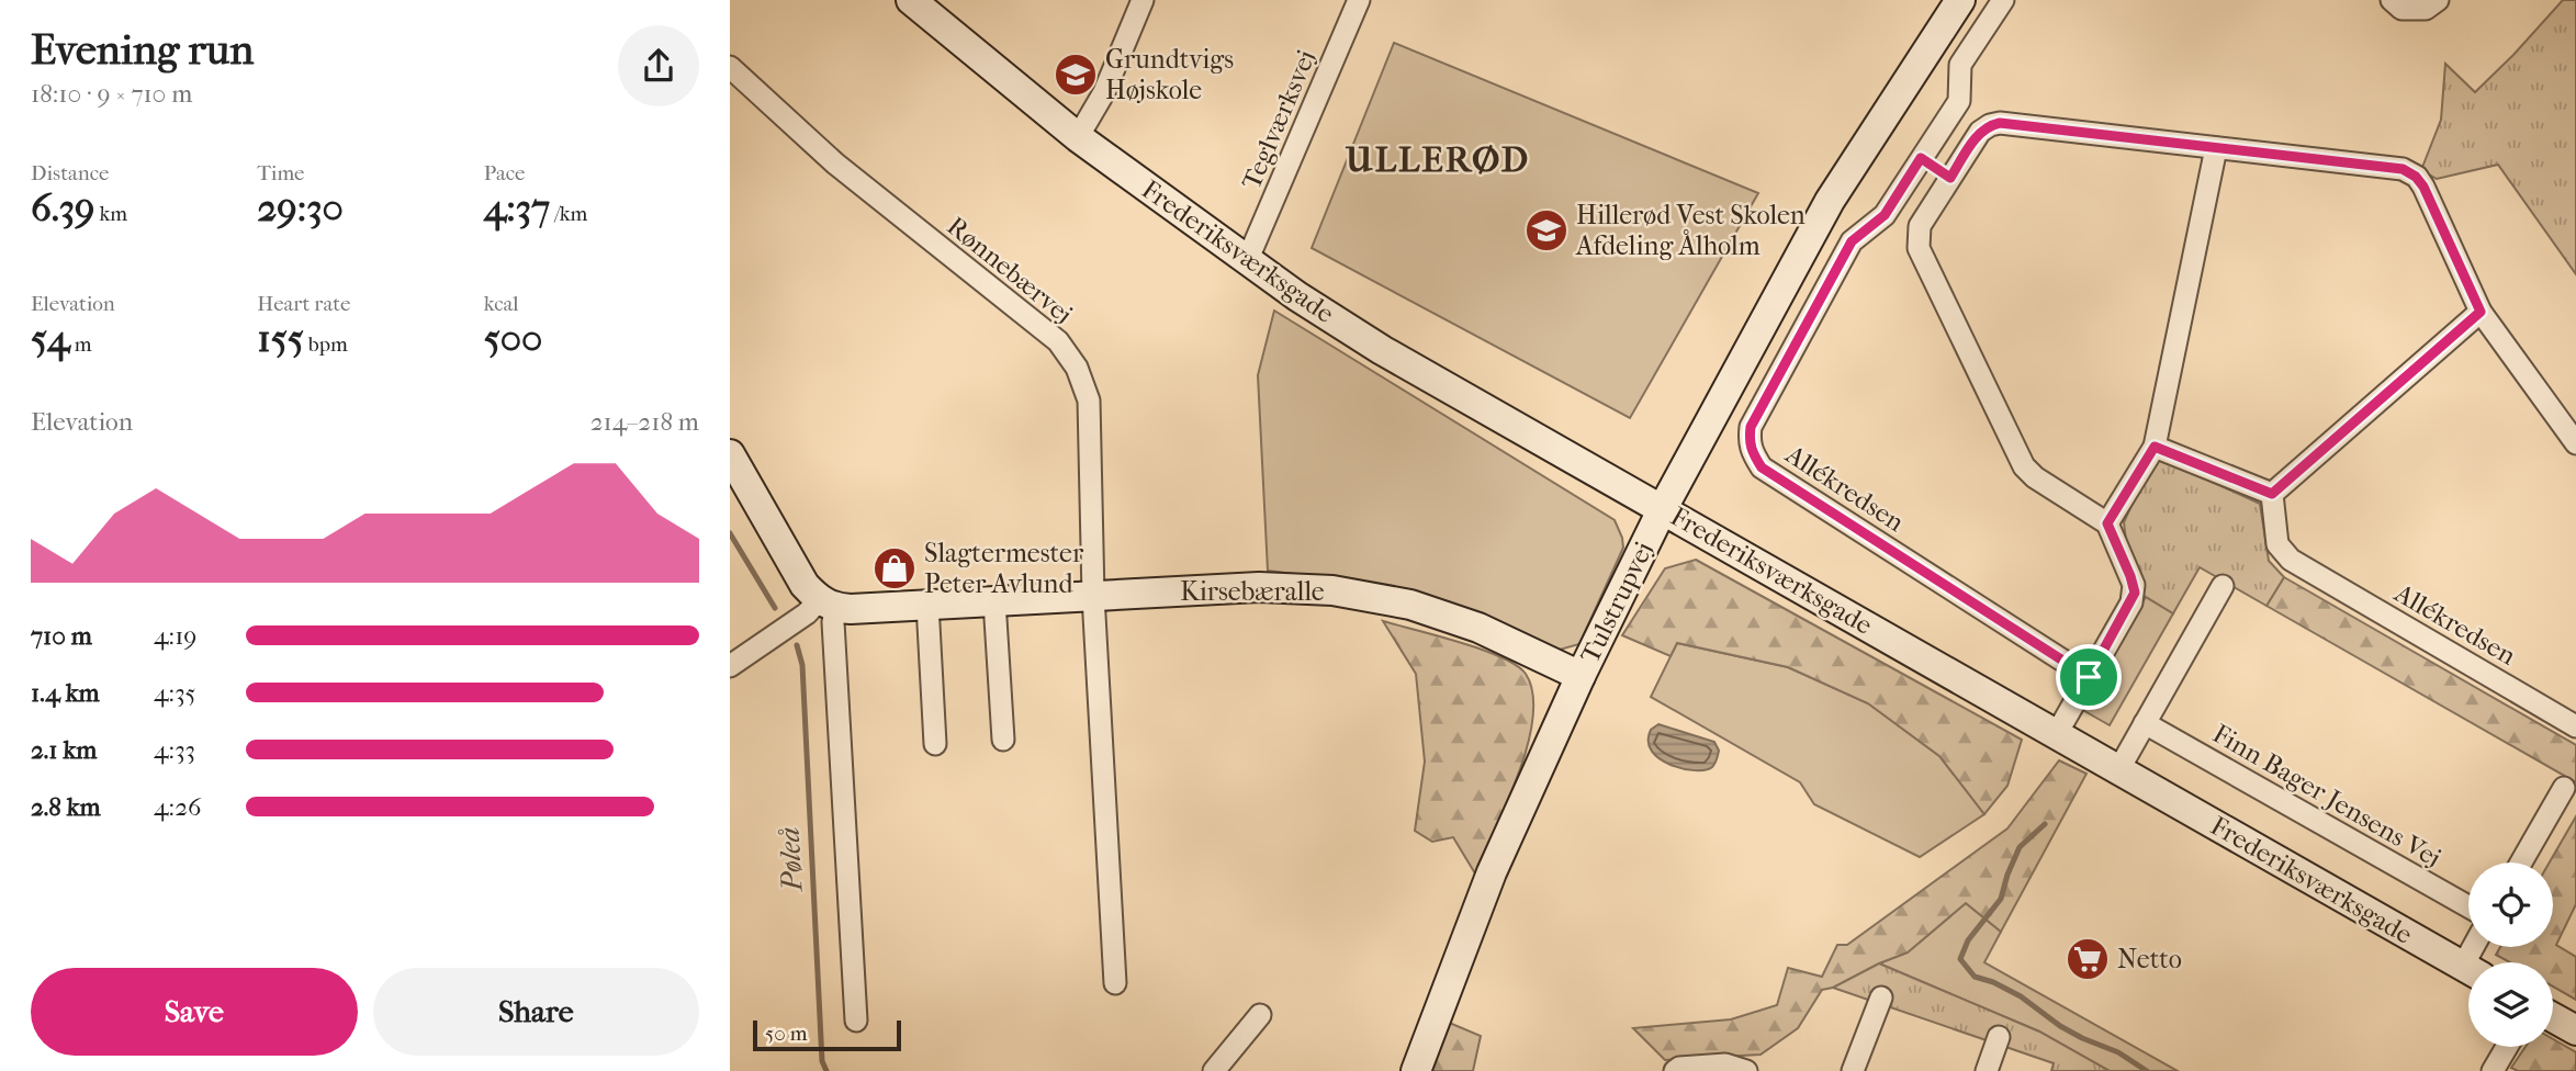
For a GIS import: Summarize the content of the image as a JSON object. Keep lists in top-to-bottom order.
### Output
{
  "streets": {
    "street": [
      "Teglværksvej",
      "Frederiksværksgade",
      "Rønnebærvej",
      "Allékredsen",
      "Kirsebæralle",
      "Tulstrupvej",
      "Finn Bager Jensens Vej"
    ]
  },
  "crossings": [
    ["Teglværksvej", "Frederiksværksgade"],
    ["Frederiksværksgade", "Tulstrupvej"],
    ["Rønnebærvej", "Kirsebæralle"],
    ["Kirsebæralle", "Tulstrupvej"]
  ],
  "districts": ["ULLERØD"],
  "water": ["Pøleå"],
  "places": {
    "school or university": ["Grundtvigs Højskole", "Hillerød Vest Skolen Afdeling Ålholm"],
    "shop": ["Slagtermester Peter Avlund"],
    "supermarket": ["Netto"]
  },
  "scale_bar": "50 m",
  "page": {
    "heading": ["Evening run", "18:10 · 9 × 710 m"],
    "stats": [
      ["Distance", "6.39 km"],
      ["Time", "29:30"],
      ["Pace", "4:37 /km"],
      ["Elevation", "54 m"],
      ["Heart rate", "155 bpm"],
      ["kcal", "500"]
    ],
    "chart": ["Elevation", "214–218 m"],
    "list": [
      {
        "name": "710 m",
        "note": "4:19"
      },
      {
        "name": "1.4 km",
        "note": "4:35"
      },
      {
        "name": "2.1 km",
        "note": "4:33"
      },
      {
        "name": "2.8 km",
        "note": "4:26"
      }
    ],
    "buttons": ["Save", "Share"],
    "scale": "50 m"
  }
}
